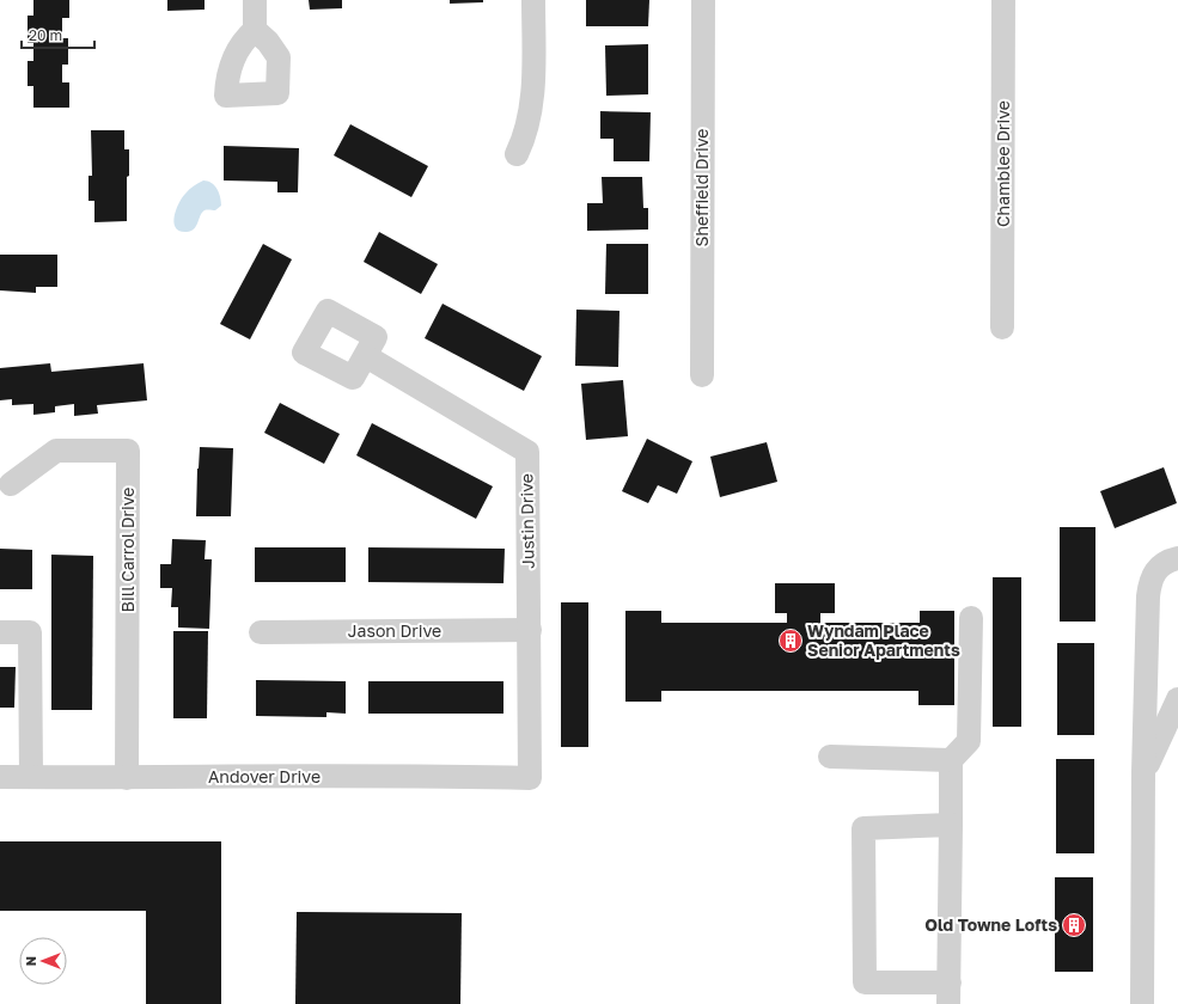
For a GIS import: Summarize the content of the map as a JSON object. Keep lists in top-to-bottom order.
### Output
{
  "streets": {
    "street": [
      "Chamblee Drive",
      "Sheffield Drive",
      "Justin Drive",
      "Bill Carrol Drive",
      "Jason Drive",
      "Andover Drive"
    ]
  },
  "crossings": [
    ["Justin Drive", "Jason Drive"],
    ["Justin Drive", "Andover Drive"],
    ["Bill Carrol Drive", "Andover Drive"]
  ],
  "places": {
    "building": ["Wyndam Place Senior Apartments", "Old Towne Lofts"]
  },
  "scale_bar": "20 m",
  "north": "left"
}
